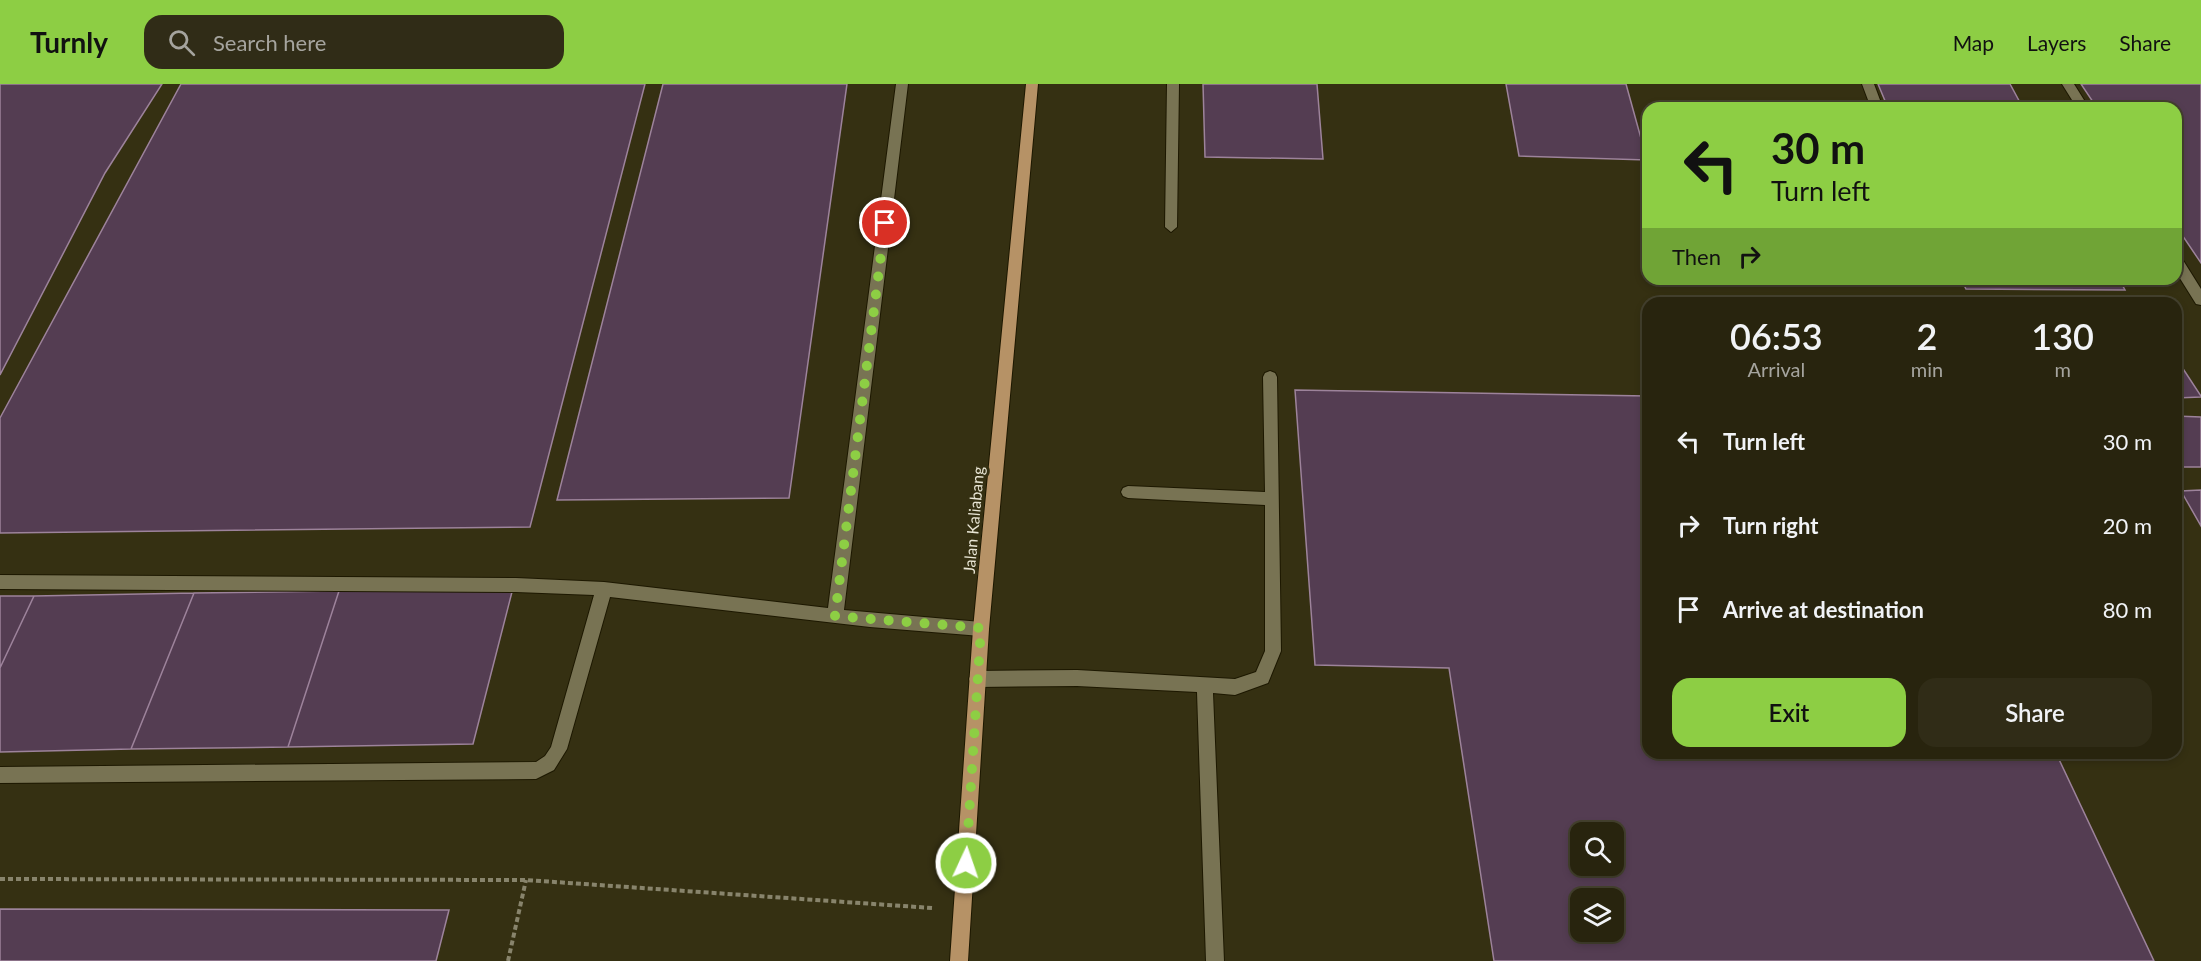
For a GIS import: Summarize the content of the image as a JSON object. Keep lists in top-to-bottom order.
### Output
{
  "streets": {
    "main road": ["Jalan Kaliabang"]
  },
  "page": {
    "header": "Turnly",
    "search": "Search here",
    "nav": ["Map", "Layers", "Share"],
    "turn": ["30 m", "Turn left"],
    "then": "Then",
    "eta": [
      "06:53",
      "Arrival",
      "2",
      "min",
      "130",
      "m"
    ],
    "list": [
      {
        "name": "Turn left",
        "value": "30 m"
      },
      {
        "name": "Turn right",
        "value": "20 m"
      },
      {
        "name": "Arrive at destination",
        "value": "80 m"
      }
    ],
    "buttons": ["Exit", "Share"]
  }
}
